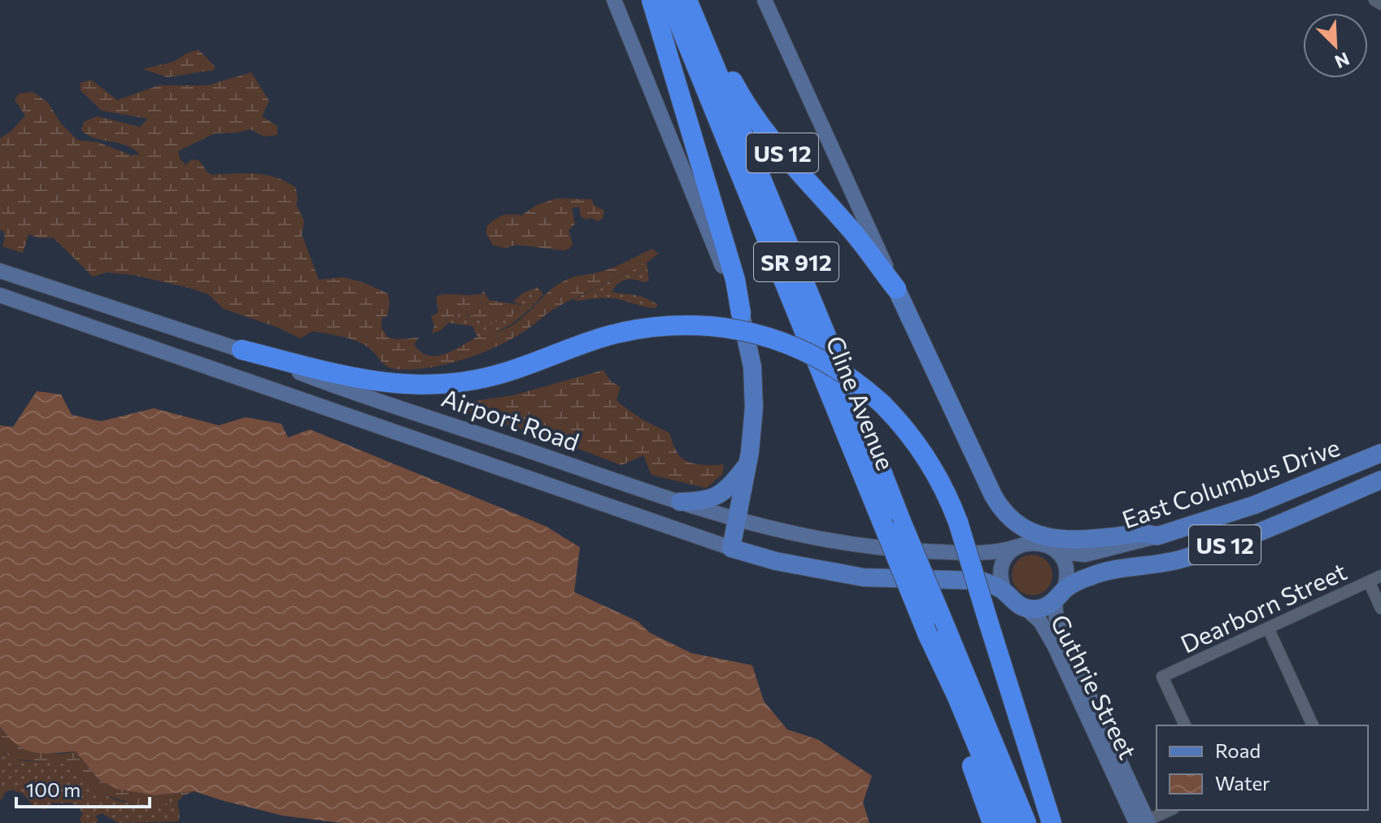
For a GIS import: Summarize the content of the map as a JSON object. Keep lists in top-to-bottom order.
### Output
{
  "streets": {
    "highway": ["US 12", "SR 912", "Cline Avenue"],
    "main road": ["Airport Road", "East Columbus Drive", "Guthrie Street"],
    "street": ["Dearborn Street"]
  },
  "crossings": [
    ["US 12", "Airport Road"],
    ["US 12", "East Columbus Drive"],
    ["US 12", "Guthrie Street"],
    ["Airport Road", "East Columbus Drive"],
    ["Airport Road", "Guthrie Street"],
    ["East Columbus Drive", "Guthrie Street"]
  ],
  "legend": ["Road", "Water"],
  "scale_bar": "100 m",
  "north": "bottom right"
}
